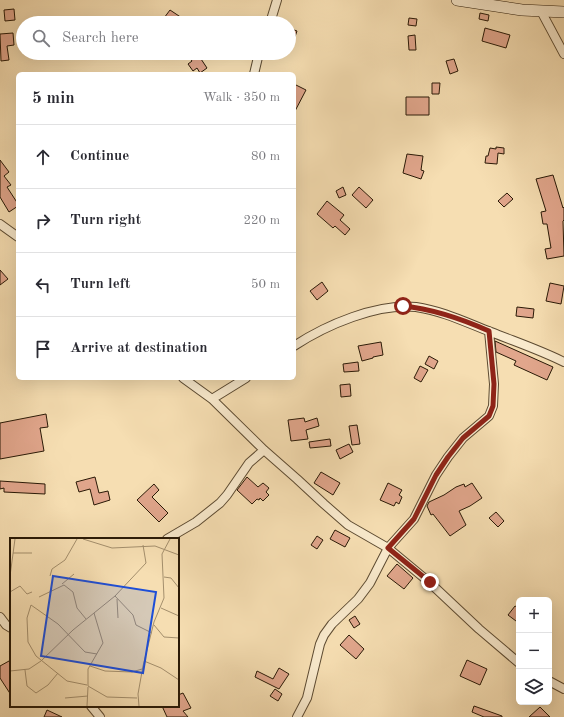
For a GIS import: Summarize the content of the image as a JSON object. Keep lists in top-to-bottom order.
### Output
{
  "page": {
    "search": "Search here",
    "heading": ["5 min", "Walk · 350 m"],
    "list": [
      ["Continue", "80 m"],
      ["Turn right", "220 m"],
      ["Turn left", "50 m"],
      "Arrive at destination"
    ],
    "map_buttons": ["+", "−"]
  }
}
